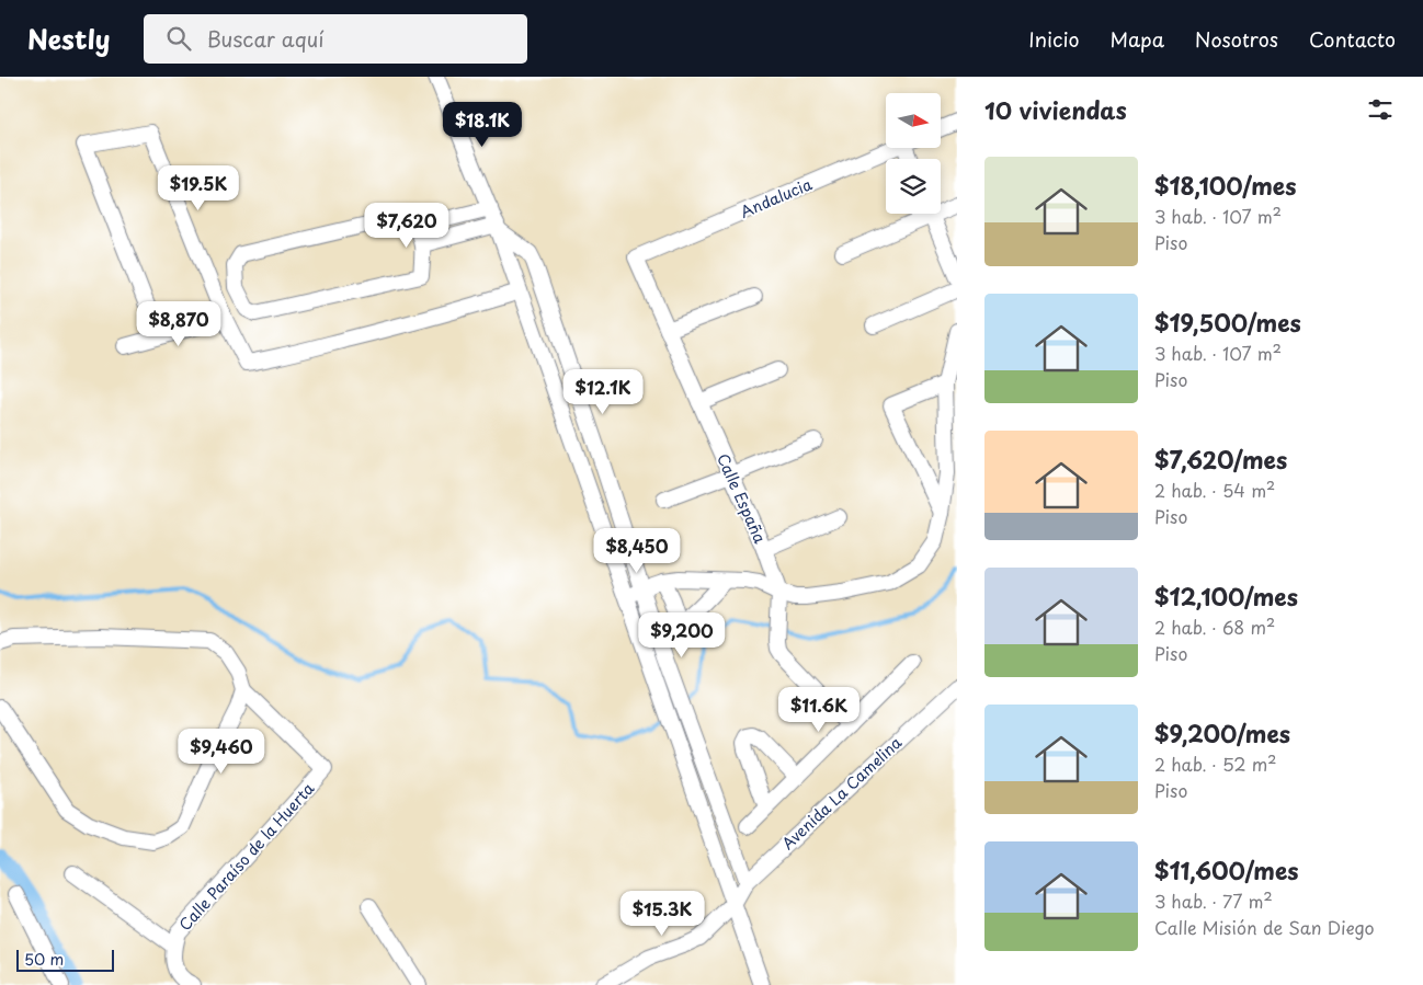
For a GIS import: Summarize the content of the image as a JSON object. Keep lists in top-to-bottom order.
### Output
{
  "streets": {
    "street": [
      "Andalucia",
      "Calle España",
      "Avenida La Camelina",
      "Calle Paraíso de la Huerta"
    ]
  },
  "crossings": [
    ["Andalucia", "Calle España"]
  ],
  "scale_bar": "50 m",
  "north": "right",
  "page": {
    "header": "Nestly",
    "search": "Buscar aquí",
    "nav": [
      "Inicio",
      "Mapa",
      "Nosotros",
      "Contacto"
    ],
    "heading": "10 viviendas",
    "price": [
      "$18.1K",
      "$19.5K",
      "$7,620",
      "$8,870",
      "$12.1K",
      "$8,450",
      "$9,200",
      "$11.6K",
      "$9,460",
      "$15.3K"
    ],
    "list": [
      {
        "name": "$18,100/mes",
        "note": "3 hab. · 107 m² · Piso"
      },
      {
        "name": "$19,500/mes",
        "note": "3 hab. · 107 m² · Piso"
      },
      {
        "name": "$7,620/mes",
        "note": "2 hab. · 54 m² · Piso"
      },
      {
        "name": "$12,100/mes",
        "note": "2 hab. · 68 m² · Piso"
      },
      {
        "name": "$9,200/mes",
        "note": "2 hab. · 52 m² · Piso"
      },
      {
        "name": "$11,600/mes",
        "note": "3 hab. · 77 m² · Calle Misión de San Diego"
      }
    ],
    "scale": "50 m"
  }
}
